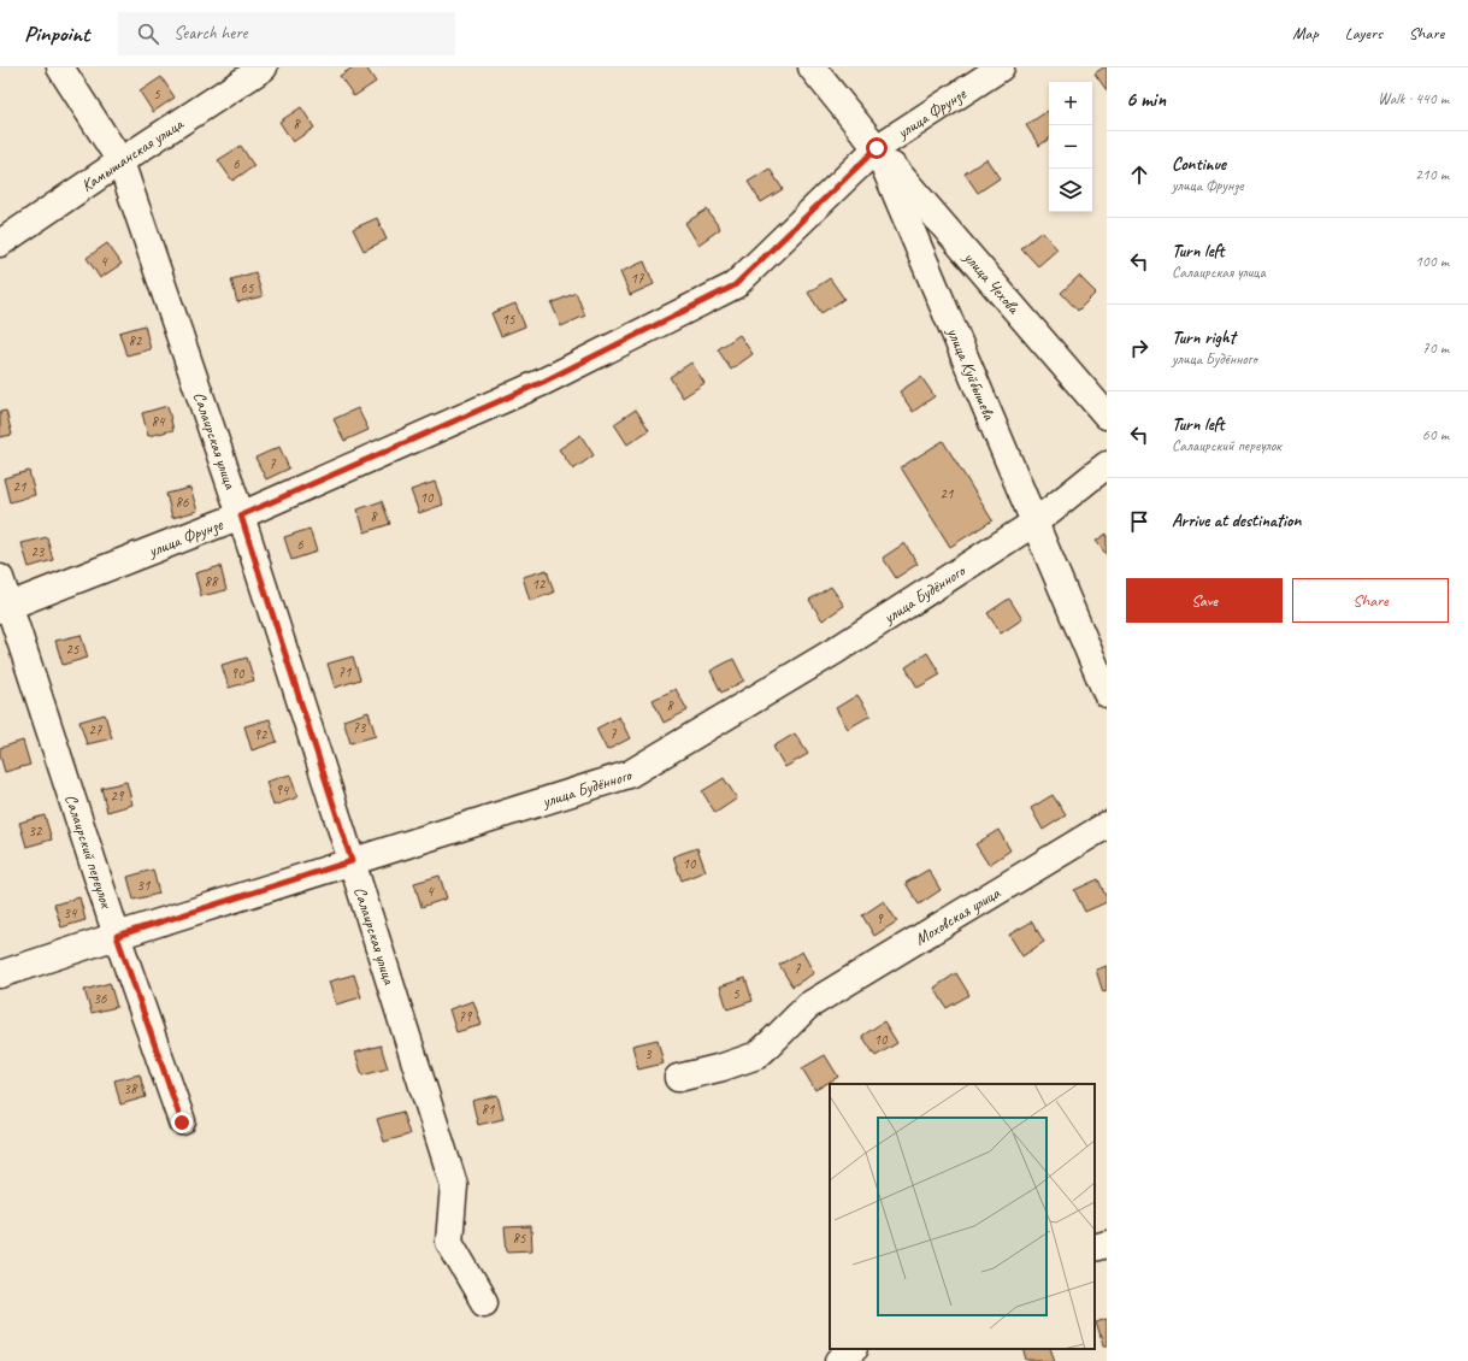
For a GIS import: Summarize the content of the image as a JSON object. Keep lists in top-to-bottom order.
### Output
{
  "streets": {
    "street": [
      "улица Фрунзе",
      "Камышанская улица",
      "улица Чехова",
      "улица Куйбышева",
      "Салаирская улица",
      "улица Будённого",
      "Салаирский переулок",
      "Моховская улица"
    ]
  },
  "crossings": [
    ["улица Фрунзе", "улица Чехова"],
    ["улица Фрунзе", "улица Куйбышева"],
    ["улица Фрунзе", "Салаирская улица"],
    ["улица Фрунзе", "Салаирский переулок"],
    ["Камышанская улица", "Салаирская улица"],
    ["улица Чехова", "улица Куйбышева"],
    ["улица Куйбышева", "улица Будённого"],
    ["Салаирская улица", "улица Будённого"],
    ["улица Будённого", "Салаирский переулок"]
  ],
  "house_numbers": [
    "5",
    "8",
    "6",
    "4",
    "17",
    "65",
    "15",
    "82",
    "84",
    "7",
    "21",
    "21",
    "10",
    "86",
    "8",
    "6",
    "23",
    "88",
    "12",
    "25",
    "71",
    "90",
    "8",
    "73",
    "27",
    "7",
    "92",
    "94",
    "29",
    "32",
    "10",
    "31",
    "4",
    "34",
    "9",
    "7",
    "5",
    "36",
    "79",
    "10",
    "3",
    "38",
    "81",
    "85"
  ],
  "page": {
    "header": "Pinpoint",
    "search": "Search here",
    "nav": ["Map", "Layers", "Share"],
    "heading": ["6 min", "Walk · 440 m"],
    "map_buttons": ["+", "−"],
    "list": [
      ["Continue", "улица Фрунзе", "210 m"],
      ["Turn left", "Салаирская улица", "100 m"],
      ["Turn right", "улица Будённого", "70 m"],
      ["Turn left", "Салаирский переулок", "60 m"],
      "Arrive at destination"
    ],
    "buttons": ["Save", "Share"]
  }
}
